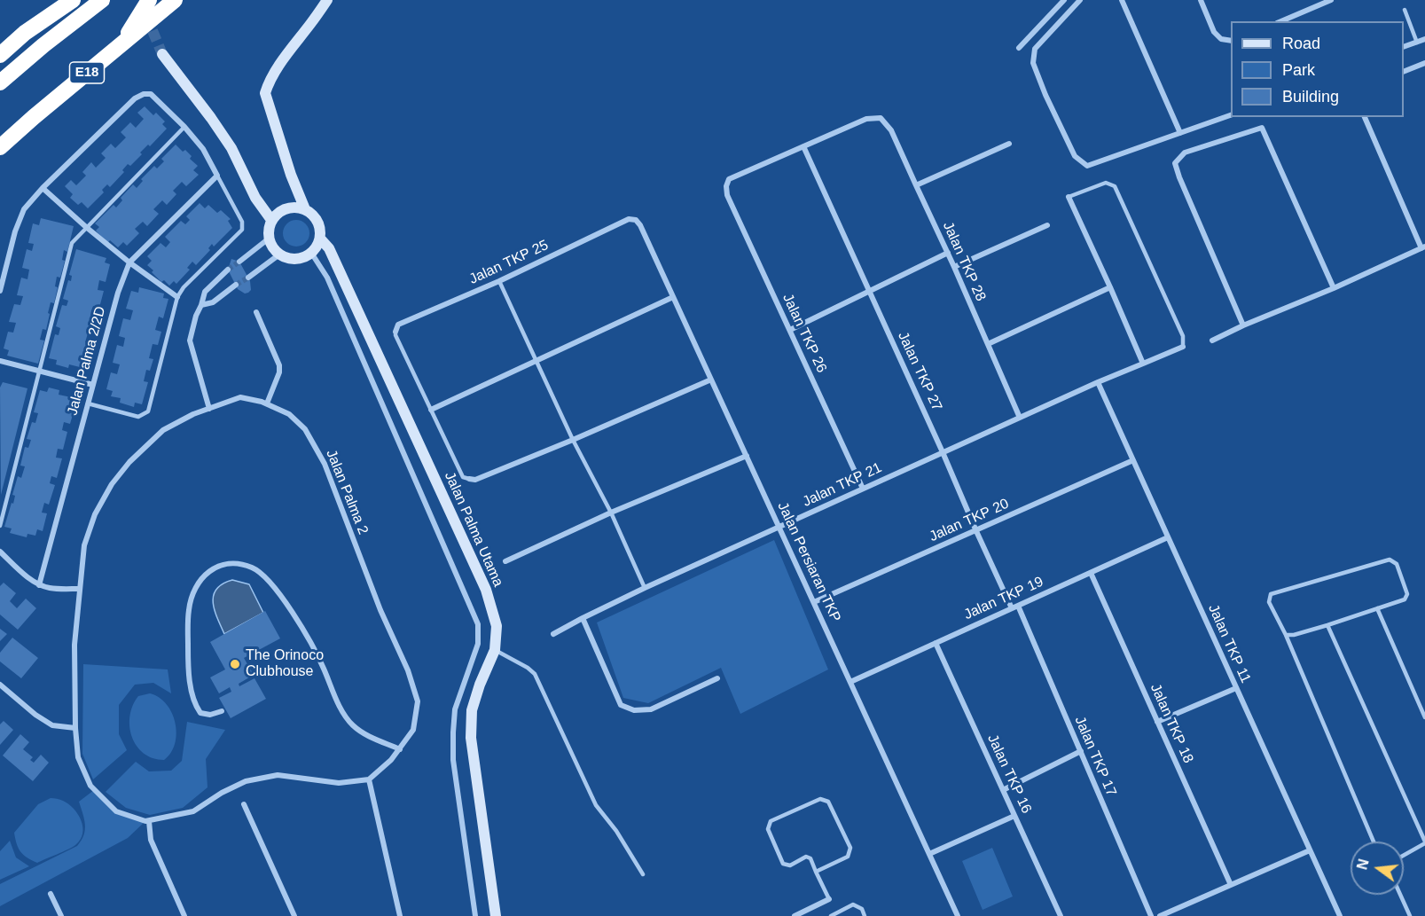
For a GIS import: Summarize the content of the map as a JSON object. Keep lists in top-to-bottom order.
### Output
{
  "streets": {
    "highway": ["E18"],
    "street": [
      "Jalan TKP 28",
      "Jalan TKP 25",
      "Jalan TKP 26",
      "Jalan Palma 2/2D",
      "Jalan TKP 27",
      "Jalan TKP 21",
      "Jalan Palma 2",
      "Jalan TKP 20",
      "Jalan Palma Utama",
      "Jalan Persiaran TKP",
      "Jalan TKP 19",
      "Jalan TKP 11",
      "Jalan TKP 18",
      "Jalan TKP 17",
      "Jalan TKP 16"
    ]
  },
  "crossings": [
    ["Jalan TKP 28", "Jalan TKP 26"],
    ["Jalan TKP 28", "Jalan TKP 27"],
    ["Jalan TKP 28", "Jalan TKP 21"],
    ["Jalan TKP 25", "Jalan Persiaran TKP"],
    ["Jalan TKP 26", "Jalan TKP 27"],
    ["Jalan TKP 26", "Jalan TKP 21"],
    ["Jalan TKP 27", "Jalan TKP 21"],
    ["Jalan TKP 27", "Jalan TKP 20"],
    ["Jalan TKP 27", "Jalan TKP 19"],
    ["Jalan TKP 27", "Jalan TKP 17"],
    ["Jalan TKP 21", "Jalan Persiaran TKP"],
    ["Jalan TKP 21", "Jalan TKP 11"],
    ["Jalan TKP 20", "Jalan Persiaran TKP"],
    ["Jalan TKP 20", "Jalan TKP 11"],
    ["Jalan Persiaran TKP", "Jalan TKP 19"],
    ["Jalan TKP 19", "Jalan TKP 11"],
    ["Jalan TKP 19", "Jalan TKP 18"],
    ["Jalan TKP 19", "Jalan TKP 17"],
    ["Jalan TKP 19", "Jalan TKP 16"]
  ],
  "places": ["The Orinoco Clubhouse"],
  "legend": ["Road", "Park", "Building"],
  "north": "left"
}
